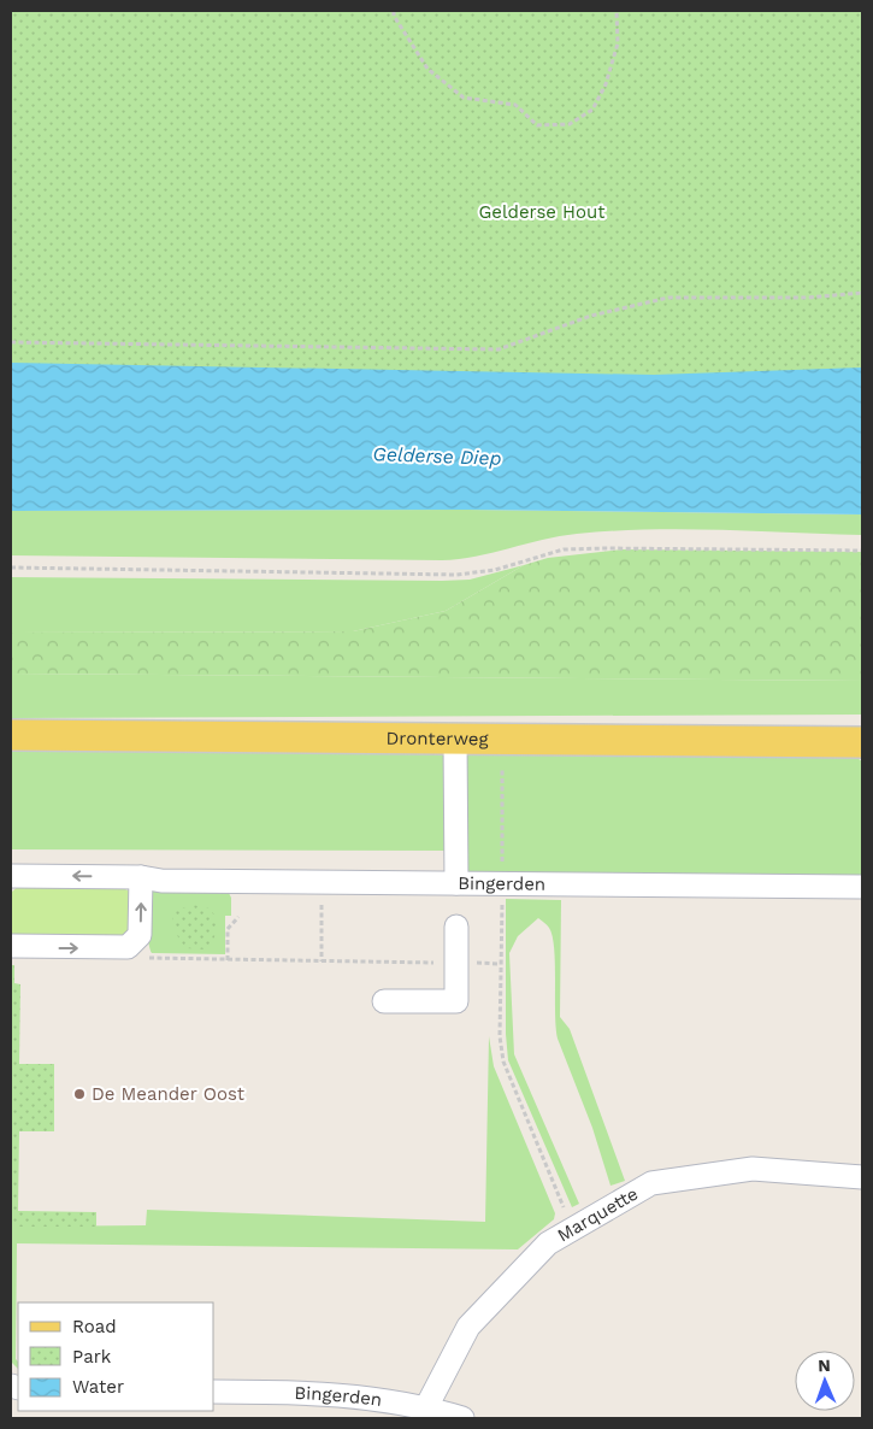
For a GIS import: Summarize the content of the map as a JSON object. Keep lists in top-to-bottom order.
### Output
{
  "streets": {
    "main road": ["Dronterweg"],
    "street": ["Bingerden", "Marquette"]
  },
  "crossings": [
    ["Bingerden", "Marquette"]
  ],
  "water": ["Gelderse Diep"],
  "parks": ["Gelderse Hout"],
  "places": ["De Meander Oost"],
  "legend": ["Road", "Park", "Water"],
  "north": "top"
}
